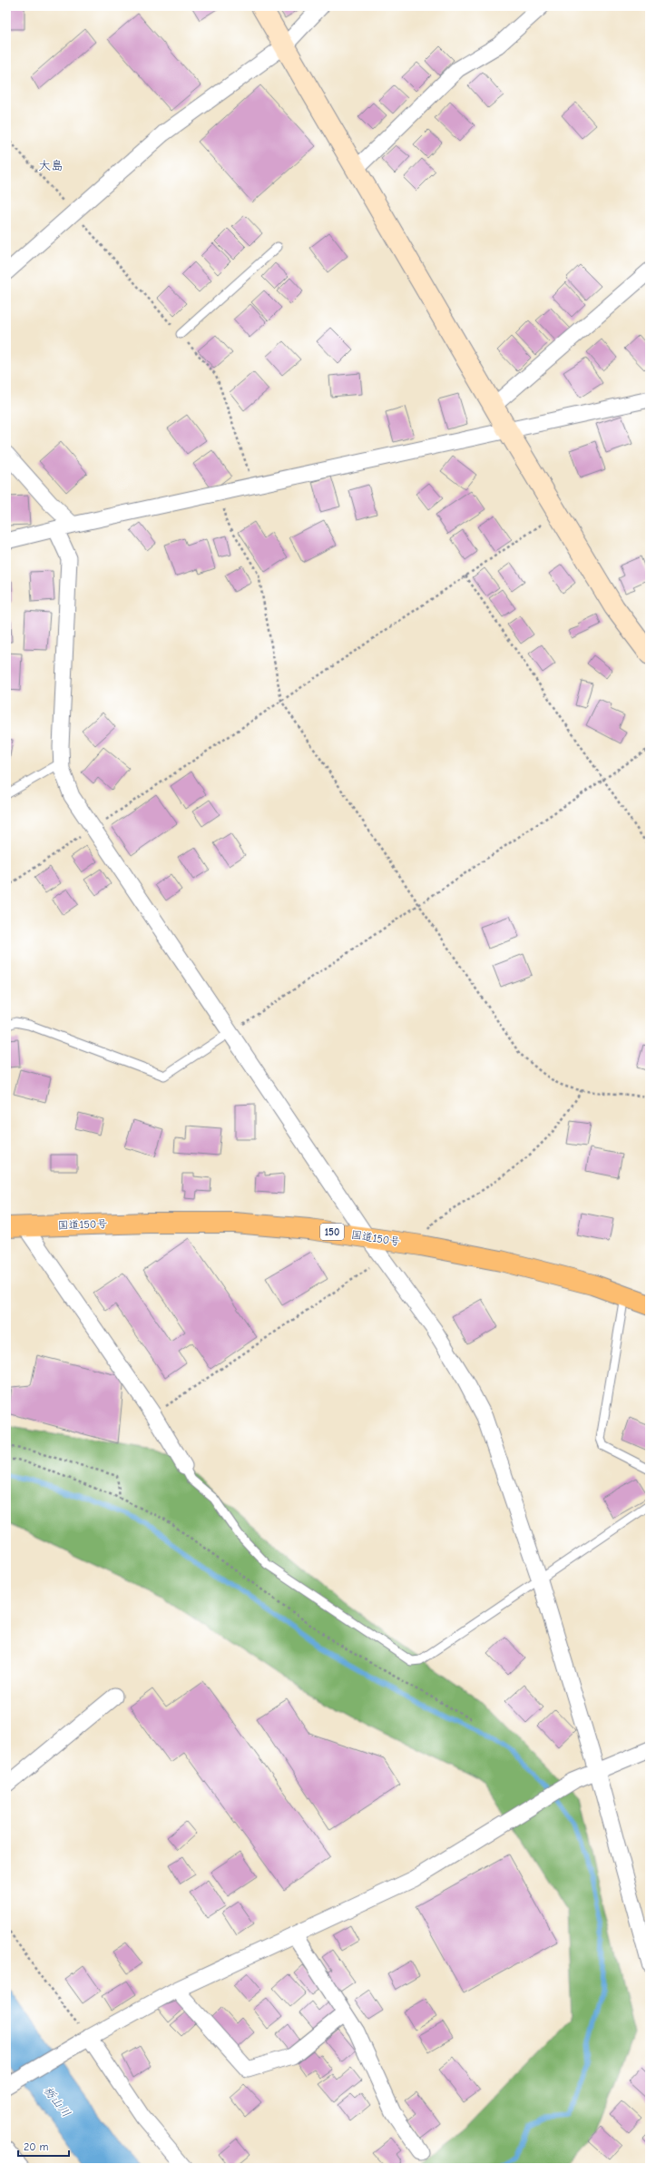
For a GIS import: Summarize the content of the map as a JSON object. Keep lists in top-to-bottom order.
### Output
{
  "streets": {
    "highway": ["国道150号", "150"]
  },
  "districts": ["大島"],
  "water": ["栃山川"],
  "scale_bar": "20 m"
}
